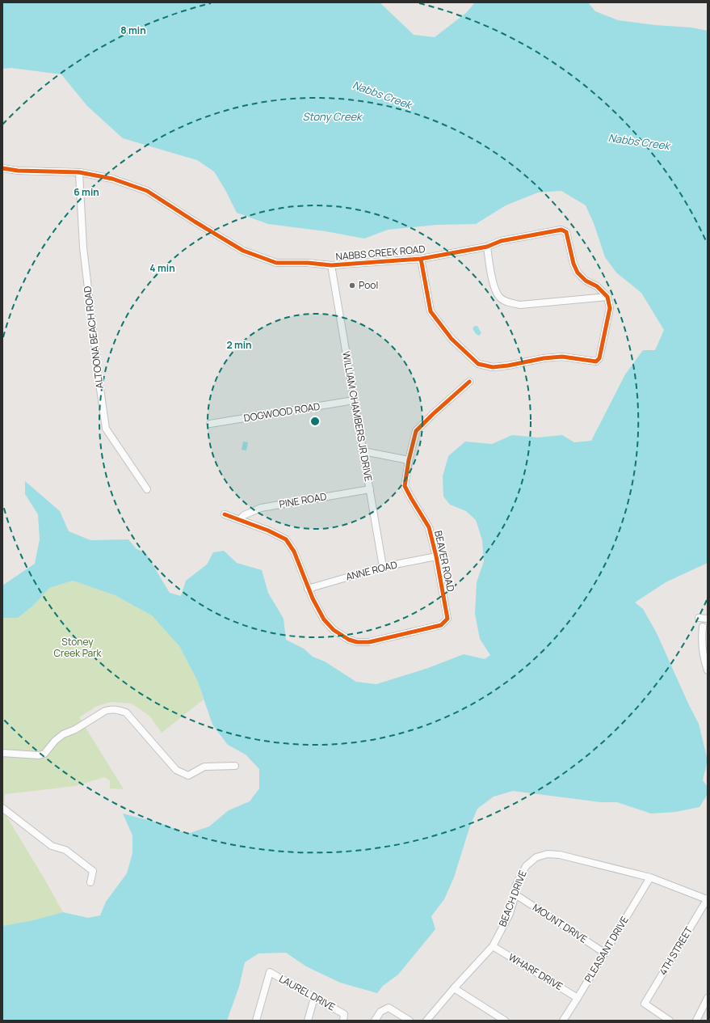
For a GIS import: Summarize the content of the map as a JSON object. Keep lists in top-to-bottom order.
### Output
{
  "streets": {
    "street": [
      "NABBS CREEK ROAD",
      "ALTOONA BEACH ROAD",
      "DOGWOOD ROAD",
      "WILLIAM CHAMBERS JR DRIVE",
      "PINE ROAD",
      "BEAVER ROAD",
      "ANNE ROAD",
      "BEACH DRIVE",
      "MOUNT DRIVE",
      "PLEASANT DRIVE",
      "4TH STREET",
      "WHARF DRIVE",
      "LAUREL DRIVE"
    ]
  },
  "crossings": [
    ["NABBS CREEK ROAD", "ALTOONA BEACH ROAD"],
    ["NABBS CREEK ROAD", "WILLIAM CHAMBERS JR DRIVE"],
    ["DOGWOOD ROAD", "WILLIAM CHAMBERS JR DRIVE"],
    ["WILLIAM CHAMBERS JR DRIVE", "PINE ROAD"],
    ["WILLIAM CHAMBERS JR DRIVE", "ANNE ROAD"],
    ["BEAVER ROAD", "ANNE ROAD"],
    ["BEACH DRIVE", "MOUNT DRIVE"],
    ["BEACH DRIVE", "PLEASANT DRIVE"],
    ["BEACH DRIVE", "4TH STREET"],
    ["BEACH DRIVE", "WHARF DRIVE"],
    ["MOUNT DRIVE", "PLEASANT DRIVE"],
    ["PLEASANT DRIVE", "WHARF DRIVE"]
  ],
  "water": ["Nabbs Creek", "Stony Creek"],
  "parks": ["Stoney Creek Park"],
  "places": ["Pool"],
  "rings": [
    "8 min",
    "6 min",
    "4 min",
    "2 min"
  ]
}
